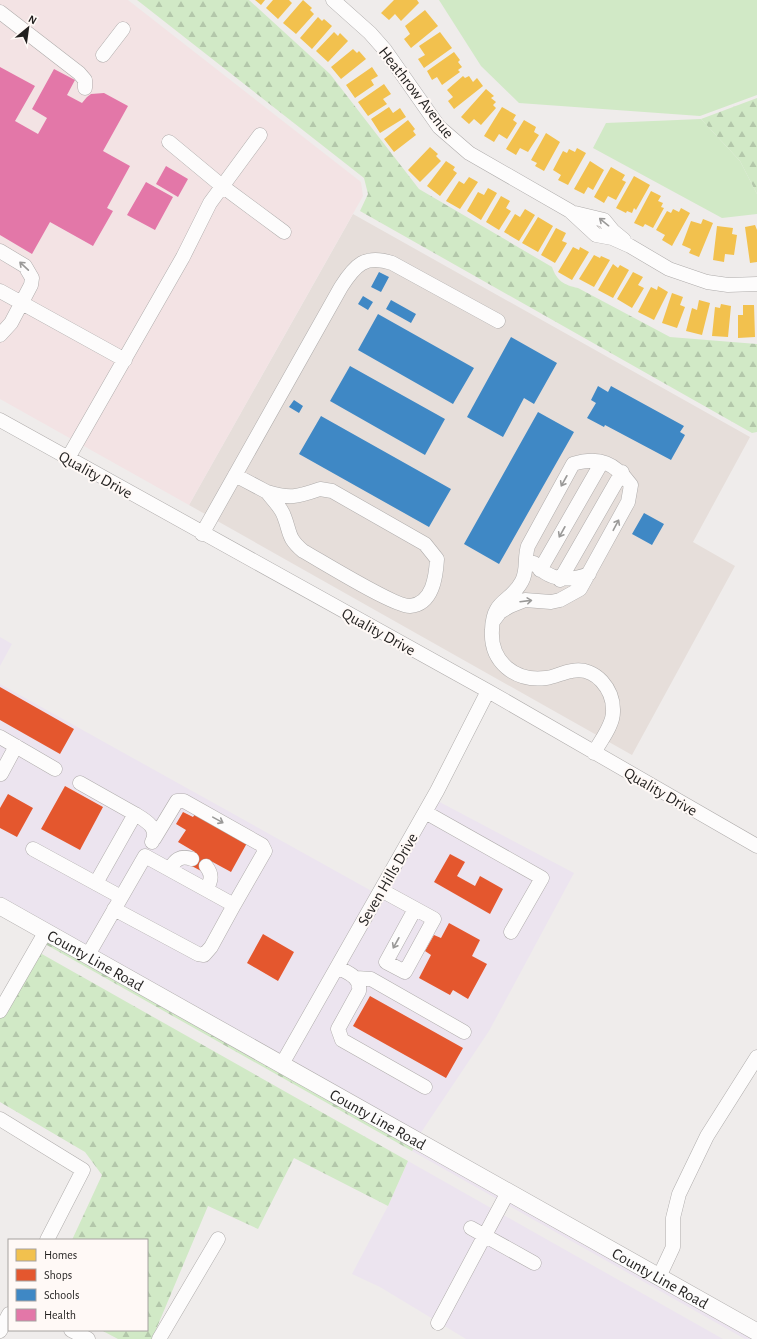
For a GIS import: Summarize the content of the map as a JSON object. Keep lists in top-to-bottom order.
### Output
{
  "streets": {
    "main road": ["County Line Road"],
    "street": ["Heathrow Avenue", "Quality Drive", "Seven Hills Drive"]
  },
  "crossings": [
    ["Quality Drive", "Seven Hills Drive"],
    ["Seven Hills Drive", "County Line Road"]
  ],
  "legend": [
    "Homes",
    "Shops",
    "Schools",
    "Health"
  ],
  "north": "top right"
}
